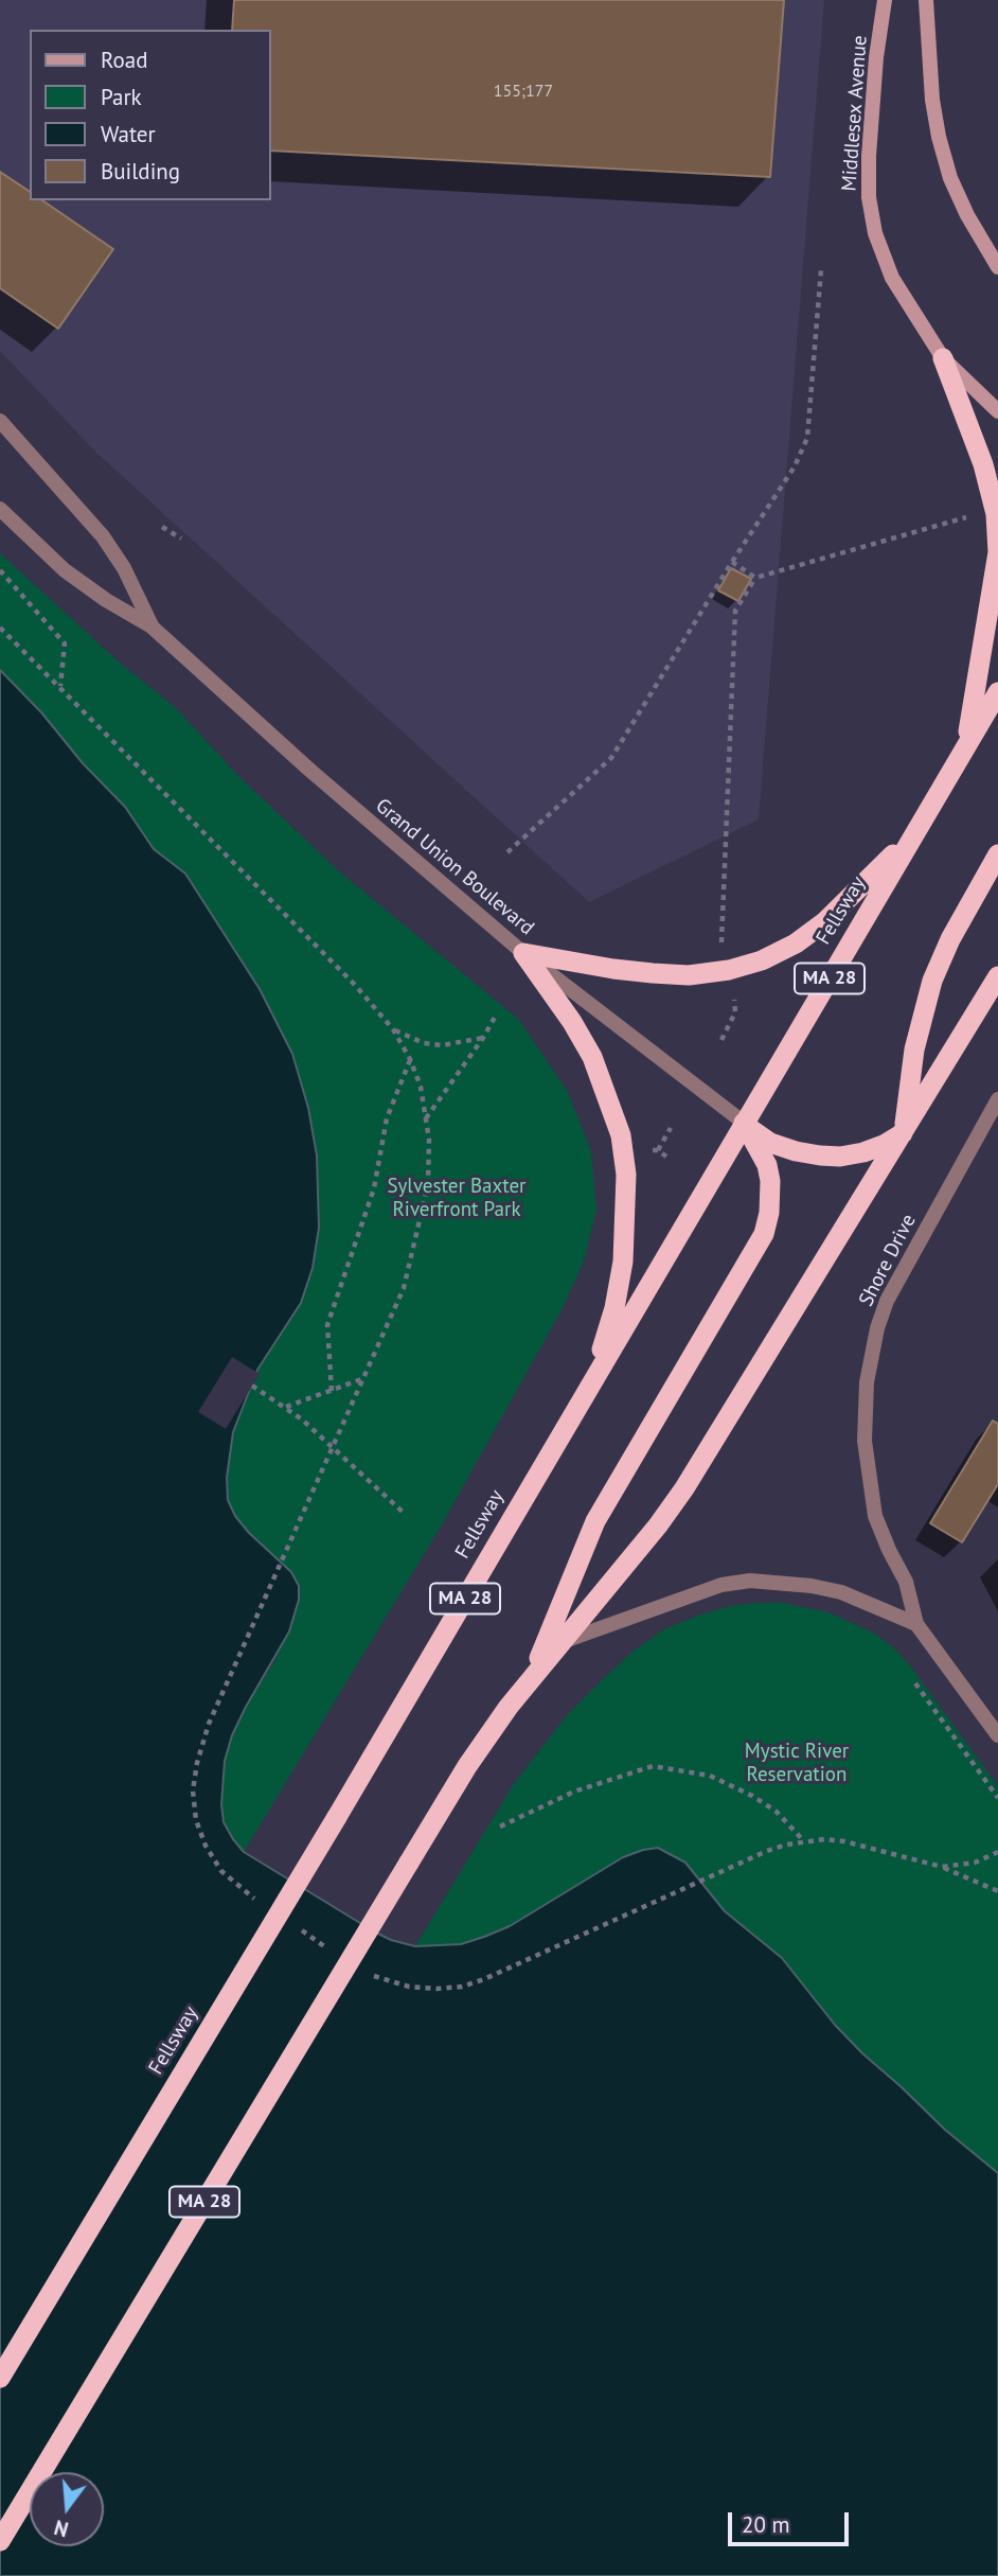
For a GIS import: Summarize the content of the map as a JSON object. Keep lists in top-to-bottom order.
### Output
{
  "streets": {
    "highway": ["Fellsway", "MA 28"],
    "main road": ["Middlesex Avenue"],
    "street": ["Grand Union Boulevard", "Shore Drive"]
  },
  "crossings": [
    ["Grand Union Boulevard", "Fellsway"]
  ],
  "parks": ["Sylvester Baxter Riverfront Park", "Mystic River Reservation"],
  "house_numbers": ["155;177"],
  "legend": [
    "Road",
    "Park",
    "Water",
    "Building"
  ],
  "scale_bar": "20 m",
  "north": "bottom"
}
